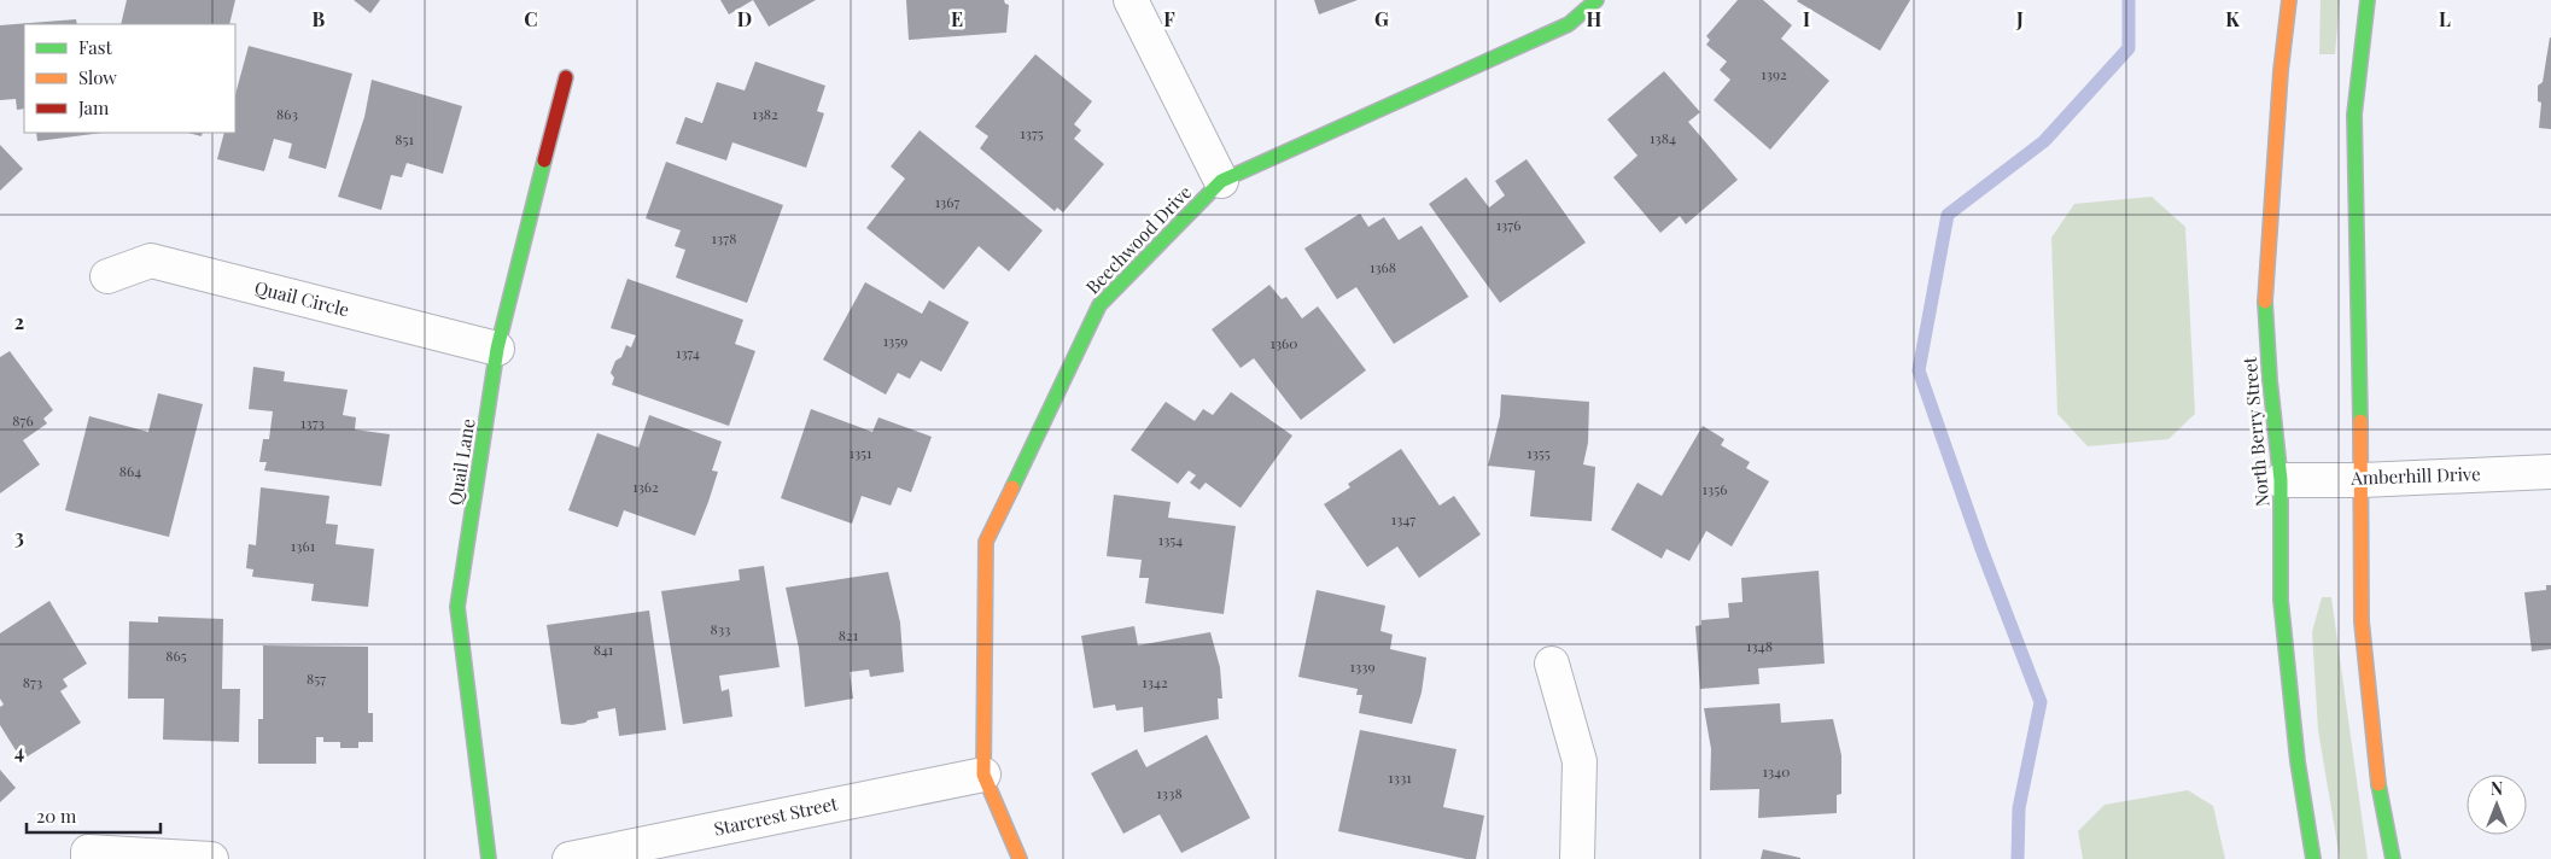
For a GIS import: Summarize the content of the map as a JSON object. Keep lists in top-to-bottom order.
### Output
{
  "streets": {
    "street": [
      "Beechwood Drive",
      "Quail Circle",
      "North Berry Street",
      "Quail Lane",
      "Amberhill Drive",
      "Starcrest Street"
    ]
  },
  "crossings": [
    ["Beechwood Drive", "Starcrest Street"],
    ["Quail Circle", "Quail Lane"],
    ["North Berry Street", "Amberhill Drive"]
  ],
  "house_numbers": [
    "1392",
    "863",
    "1382",
    "1375",
    "1384",
    "851",
    "1367",
    "1376",
    "1378",
    "1368",
    "1359",
    "1360",
    "1374",
    "876",
    "1373",
    "1351",
    "1355",
    "864",
    "1362",
    "1356",
    "1347",
    "1354",
    "1361",
    "833",
    "821",
    "1348",
    "841",
    "865",
    "1339",
    "857",
    "873",
    "1342",
    "1340",
    "1331",
    "1338"
  ],
  "legend": ["Fast", "Slow", "Jam"],
  "scale_bar": "20 m",
  "north": "top",
  "grid": {
    "columns": [
      "B",
      "C",
      "D",
      "E",
      "F",
      "G",
      "H",
      "I",
      "J",
      "K",
      "L"
    ],
    "rows": ["2", "3", "4"]
  }
}
